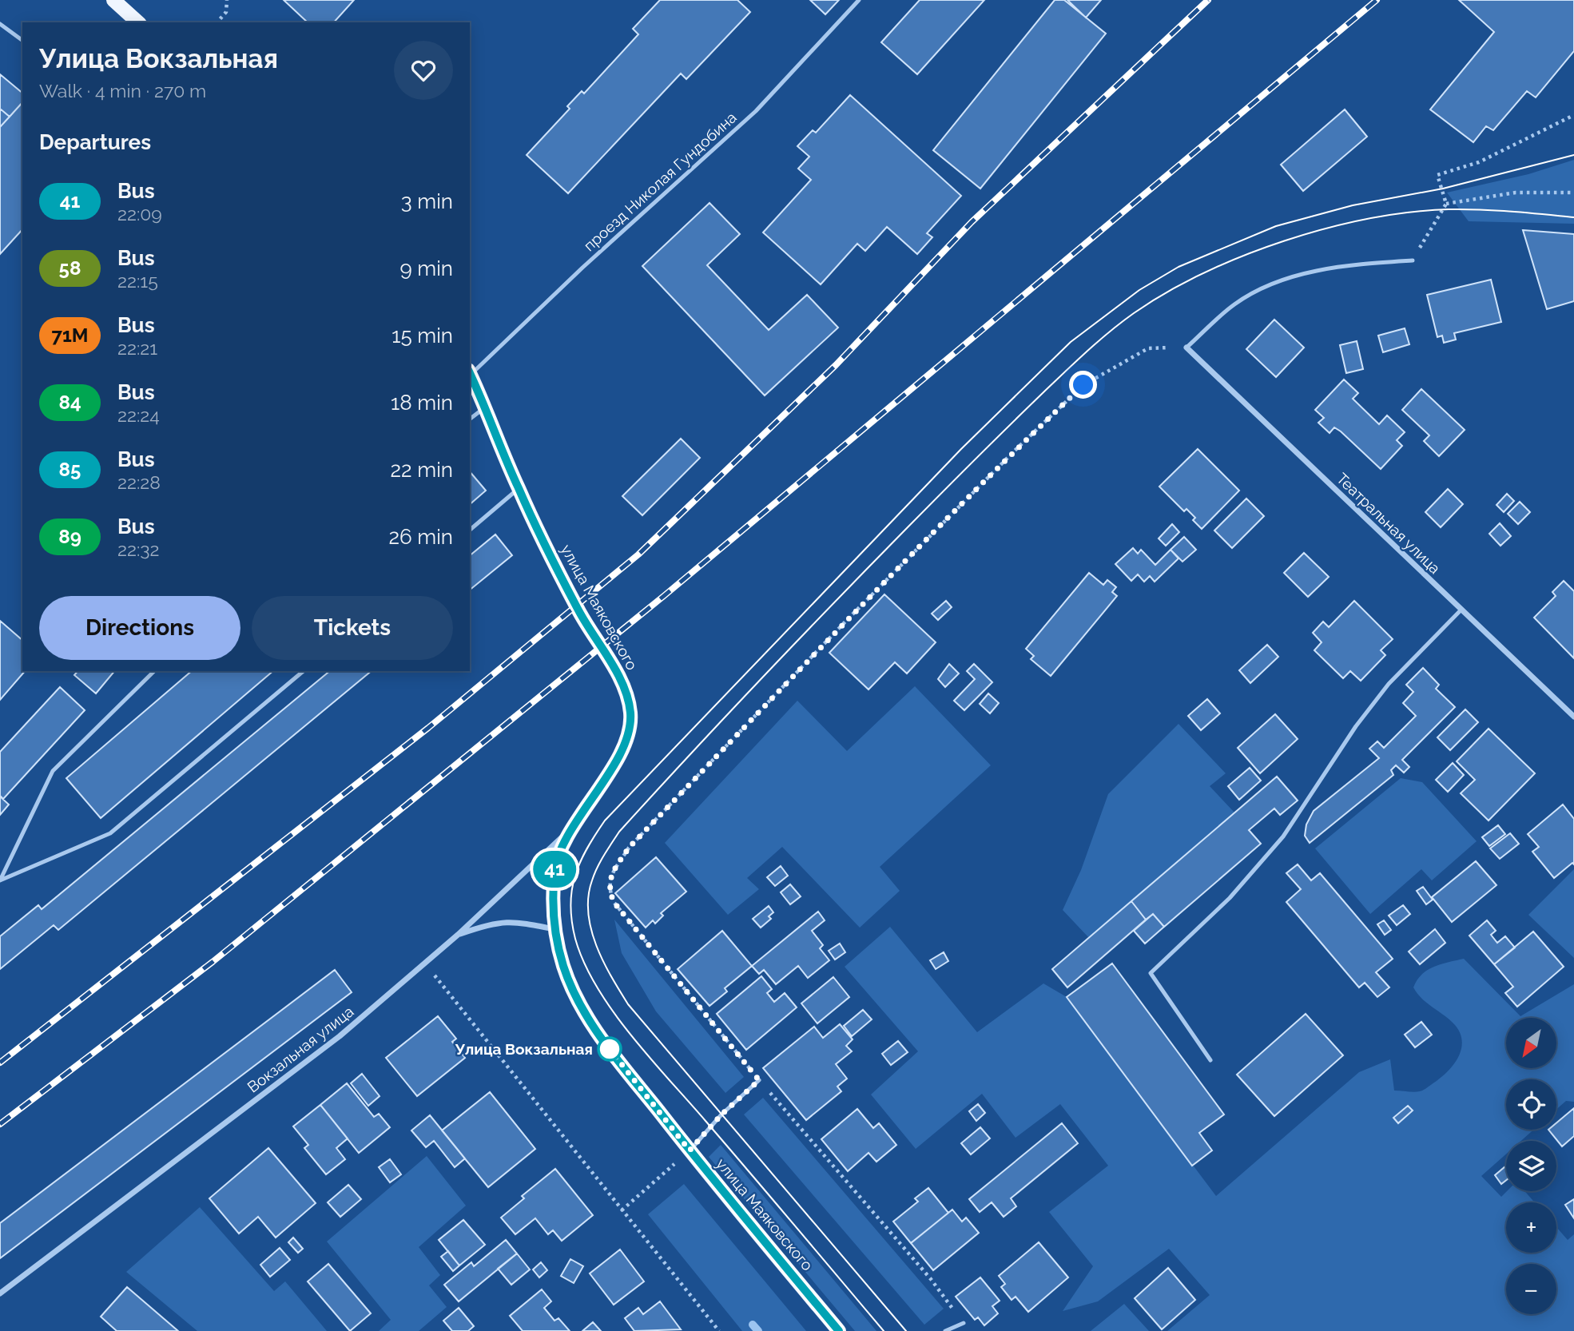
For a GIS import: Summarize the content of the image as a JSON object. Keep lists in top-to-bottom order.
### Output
{
  "streets": {
    "main road": ["улица Маяковского"],
    "street": ["Театральная улица", "Вокзальная улица"],
    "lane": ["проезд Николая Гундобина"]
  },
  "crossings": [
    ["проезд Николая Гундобина", "улица Маяковского"],
    ["улица Маяковского", "Вокзальная улица"]
  ],
  "places": ["Улица Вокзальная"],
  "lines": ["bus line 41"],
  "north": "bottom left",
  "page": {
    "on_map": "41",
    "heading": [
      ["Улица Вокзальная", "Walk · 4 min · 270 m"],
      "Departures"
    ],
    "list": [
      {
        "mark": "41",
        "name": "Bus",
        "note": "22:09",
        "value": "3 min"
      },
      {
        "mark": "58",
        "name": "Bus",
        "note": "22:15",
        "value": "9 min"
      },
      {
        "mark": "71М",
        "name": "Bus",
        "note": "22:21",
        "value": "15 min"
      },
      {
        "mark": "84",
        "name": "Bus",
        "note": "22:24",
        "value": "18 min"
      },
      {
        "mark": "85",
        "name": "Bus",
        "note": "22:28",
        "value": "22 min"
      },
      {
        "mark": "89",
        "name": "Bus",
        "note": "22:32",
        "value": "26 min"
      }
    ],
    "buttons": ["Directions", "Tickets"],
    "map_buttons": ["+", "−"]
  }
}
